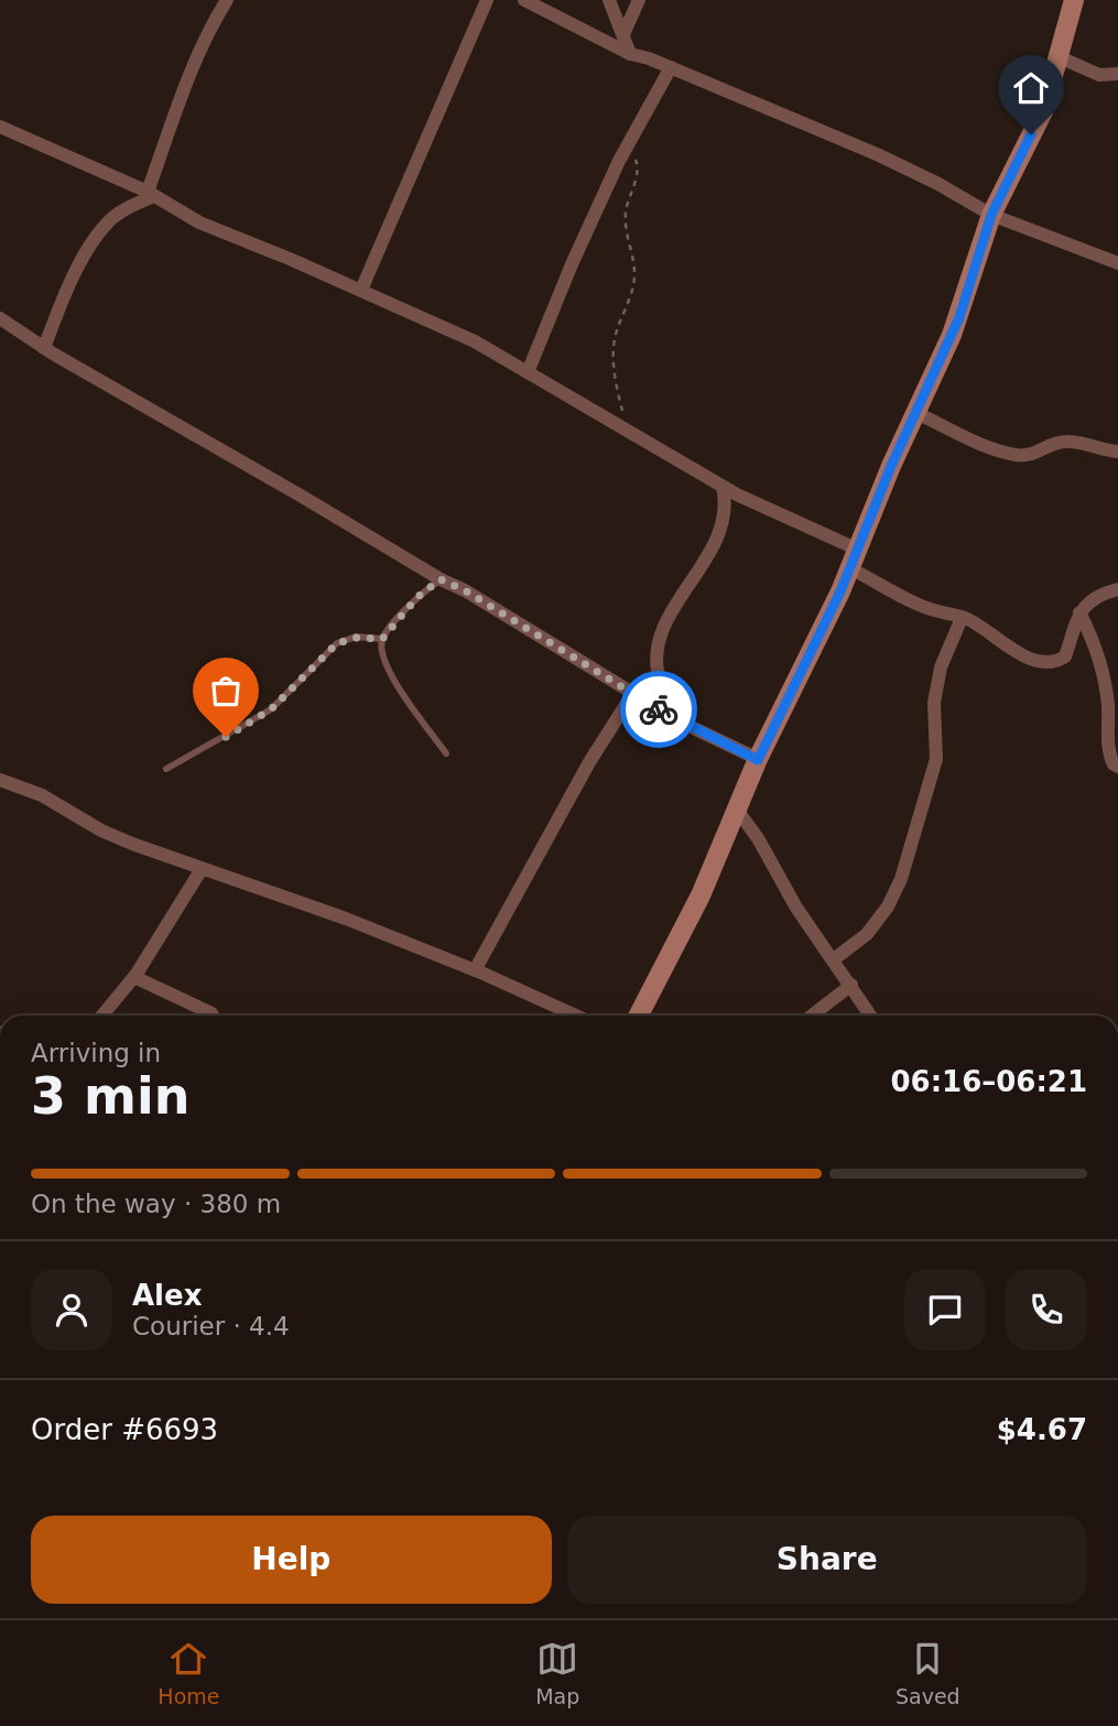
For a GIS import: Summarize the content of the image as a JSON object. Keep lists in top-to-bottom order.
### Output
{
  "page": {
    "heading": ["3 min", "Arriving in", "06:16–06:21"],
    "panel": [
      "Alex",
      "Courier · 4.4",
      "Order #6693",
      "$4.67"
    ],
    "bar": "On the way · 380 m",
    "buttons": ["Help", "Share"],
    "tabs": ["Home", "Map", "Saved"]
  }
}
